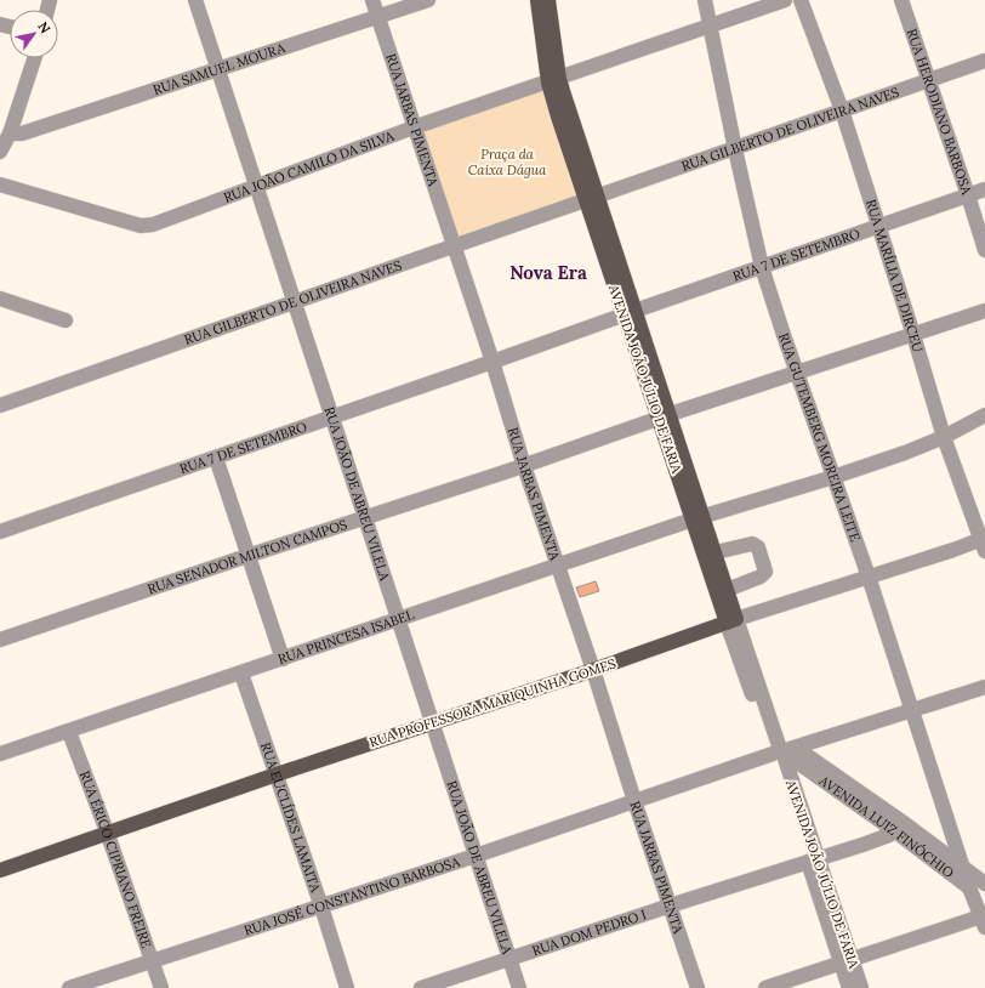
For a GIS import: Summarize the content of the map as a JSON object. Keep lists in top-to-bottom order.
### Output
{
  "streets": {
    "main road": ["AVENIDA JOÃO JÚLIO DE FARIA", "RUA PROFESSORA MARIQUINHA GOMES"],
    "street": [
      "RUA SAMUEL MOURA",
      "RUA HERODIANO BARBOSA",
      "RUA JARBAS PIMENTA",
      "RUA GILBERTO DE OLIVEIRA NAVES",
      "RUA JOÃO CAMILO DA SILVA",
      "RUA 7 DE SETEMBRO",
      "RUA MARÍLIA DE DIRCEU",
      "RUA GUTEMBERG MOREIRA LEITE",
      "RUA JOÃO DE ABREU VILELA",
      "RUA SENADOR MILTON CAMPOS",
      "RUA PRINCESA ISABEL",
      "RUA EUCLÍDES LAMAITA",
      "AVENIDA LUIZ FINÓCHIO",
      "RUA ÉRICO CIPRIANO FREIRE",
      "RUA JOSÉ CONSTANTINO BARBOSA",
      "RUA DOM PEDRO I"
    ]
  },
  "crossings": [
    ["RUA SAMUEL MOURA", "RUA JARBAS PIMENTA"],
    ["RUA SAMUEL MOURA", "RUA JOÃO DE ABREU VILELA"],
    ["RUA HERODIANO BARBOSA", "RUA GILBERTO DE OLIVEIRA NAVES"],
    ["RUA HERODIANO BARBOSA", "RUA 7 DE SETEMBRO"],
    ["RUA JARBAS PIMENTA", "RUA GILBERTO DE OLIVEIRA NAVES"],
    ["RUA JARBAS PIMENTA", "RUA JOÃO CAMILO DA SILVA"],
    ["RUA JARBAS PIMENTA", "RUA 7 DE SETEMBRO"],
    ["RUA JARBAS PIMENTA", "RUA SENADOR MILTON CAMPOS"],
    ["RUA JARBAS PIMENTA", "RUA PRINCESA ISABEL"],
    ["RUA JARBAS PIMENTA", "RUA PROFESSORA MARIQUINHA GOMES"],
    ["RUA JARBAS PIMENTA", "RUA JOSÉ CONSTANTINO BARBOSA"],
    ["RUA JARBAS PIMENTA", "RUA DOM PEDRO I"],
    ["RUA GILBERTO DE OLIVEIRA NAVES", "RUA MARÍLIA DE DIRCEU"],
    ["RUA GILBERTO DE OLIVEIRA NAVES", "AVENIDA JOÃO JÚLIO DE FARIA"],
    ["RUA GILBERTO DE OLIVEIRA NAVES", "RUA GUTEMBERG MOREIRA LEITE"],
    ["RUA GILBERTO DE OLIVEIRA NAVES", "RUA JOÃO DE ABREU VILELA"],
    ["RUA JOÃO CAMILO DA SILVA", "AVENIDA JOÃO JÚLIO DE FARIA"],
    ["RUA JOÃO CAMILO DA SILVA", "RUA GUTEMBERG MOREIRA LEITE"],
    ["RUA JOÃO CAMILO DA SILVA", "RUA JOÃO DE ABREU VILELA"],
    ["RUA 7 DE SETEMBRO", "RUA MARÍLIA DE DIRCEU"],
    ["RUA 7 DE SETEMBRO", "AVENIDA JOÃO JÚLIO DE FARIA"],
    ["RUA 7 DE SETEMBRO", "RUA GUTEMBERG MOREIRA LEITE"],
    ["RUA 7 DE SETEMBRO", "RUA JOÃO DE ABREU VILELA"],
    ["RUA MARÍLIA DE DIRCEU", "RUA SENADOR MILTON CAMPOS"],
    ["RUA MARÍLIA DE DIRCEU", "RUA PRINCESA ISABEL"],
    ["RUA MARÍLIA DE DIRCEU", "RUA PROFESSORA MARIQUINHA GOMES"],
    ["AVENIDA JOÃO JÚLIO DE FARIA", "RUA SENADOR MILTON CAMPOS"],
    ["AVENIDA JOÃO JÚLIO DE FARIA", "RUA PRINCESA ISABEL"],
    ["AVENIDA JOÃO JÚLIO DE FARIA", "RUA PROFESSORA MARIQUINHA GOMES"],
    ["AVENIDA JOÃO JÚLIO DE FARIA", "AVENIDA LUIZ FINÓCHIO"],
    ["AVENIDA JOÃO JÚLIO DE FARIA", "RUA JOSÉ CONSTANTINO BARBOSA"],
    ["AVENIDA JOÃO JÚLIO DE FARIA", "RUA DOM PEDRO I"],
    ["RUA GUTEMBERG MOREIRA LEITE", "RUA SENADOR MILTON CAMPOS"],
    ["RUA GUTEMBERG MOREIRA LEITE", "RUA PRINCESA ISABEL"],
    ["RUA GUTEMBERG MOREIRA LEITE", "RUA PROFESSORA MARIQUINHA GOMES"],
    ["RUA GUTEMBERG MOREIRA LEITE", "AVENIDA LUIZ FINÓCHIO"],
    ["RUA GUTEMBERG MOREIRA LEITE", "RUA JOSÉ CONSTANTINO BARBOSA"],
    ["RUA JOÃO DE ABREU VILELA", "RUA SENADOR MILTON CAMPOS"],
    ["RUA JOÃO DE ABREU VILELA", "RUA PRINCESA ISABEL"],
    ["RUA JOÃO DE ABREU VILELA", "RUA PROFESSORA MARIQUINHA GOMES"],
    ["RUA JOÃO DE ABREU VILELA", "RUA JOSÉ CONSTANTINO BARBOSA"],
    ["RUA JOÃO DE ABREU VILELA", "RUA DOM PEDRO I"],
    ["RUA PRINCESA ISABEL", "RUA EUCLÍDES LAMAITA"],
    ["RUA PRINCESA ISABEL", "RUA ÉRICO CIPRIANO FREIRE"],
    ["RUA PROFESSORA MARIQUINHA GOMES", "RUA EUCLÍDES LAMAITA"],
    ["RUA PROFESSORA MARIQUINHA GOMES", "RUA ÉRICO CIPRIANO FREIRE"],
    ["RUA EUCLÍDES LAMAITA", "RUA JOSÉ CONSTANTINO BARBOSA"],
    ["AVENIDA LUIZ FINÓCHIO", "RUA JOSÉ CONSTANTINO BARBOSA"],
    ["AVENIDA LUIZ FINÓCHIO", "RUA DOM PEDRO I"],
    ["RUA ÉRICO CIPRIANO FREIRE", "RUA JOSÉ CONSTANTINO BARBOSA"]
  ],
  "districts": ["Nova Era"],
  "parks": ["Praça da Caixa Dágua"],
  "north": "top right"
}
